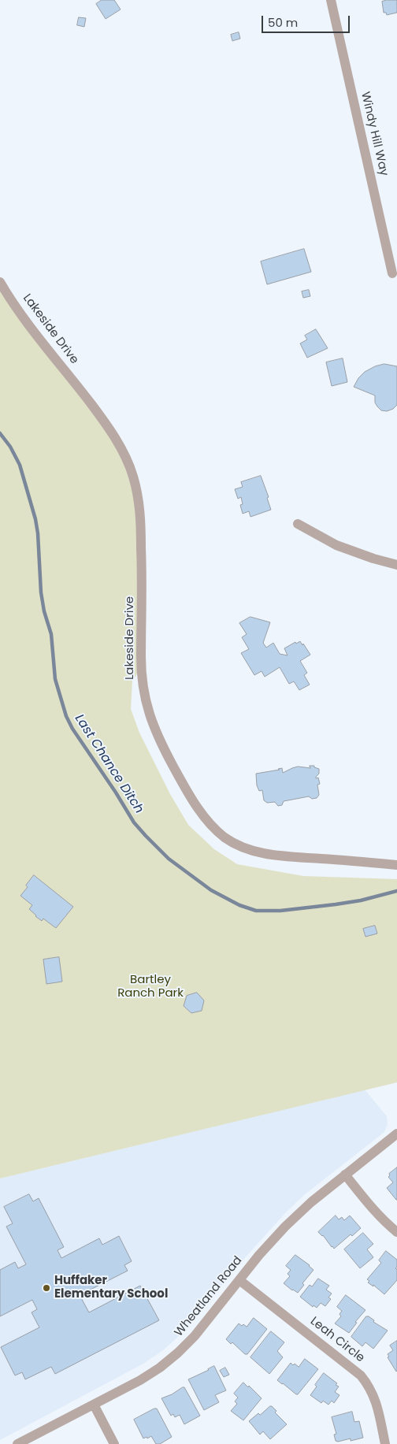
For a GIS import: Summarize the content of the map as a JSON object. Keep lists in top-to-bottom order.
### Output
{
  "streets": {
    "street": [
      "Windy Hill Way",
      "Lakeside Drive",
      "Wheatland Road",
      "Leah Circle"
    ]
  },
  "crossings": [
    ["Wheatland Road", "Leah Circle"]
  ],
  "water": ["Last Chance Ditch"],
  "parks": ["Bartley Ranch Park"],
  "places": ["Huffaker Elementary School"],
  "scale_bar": "50 m"
}
